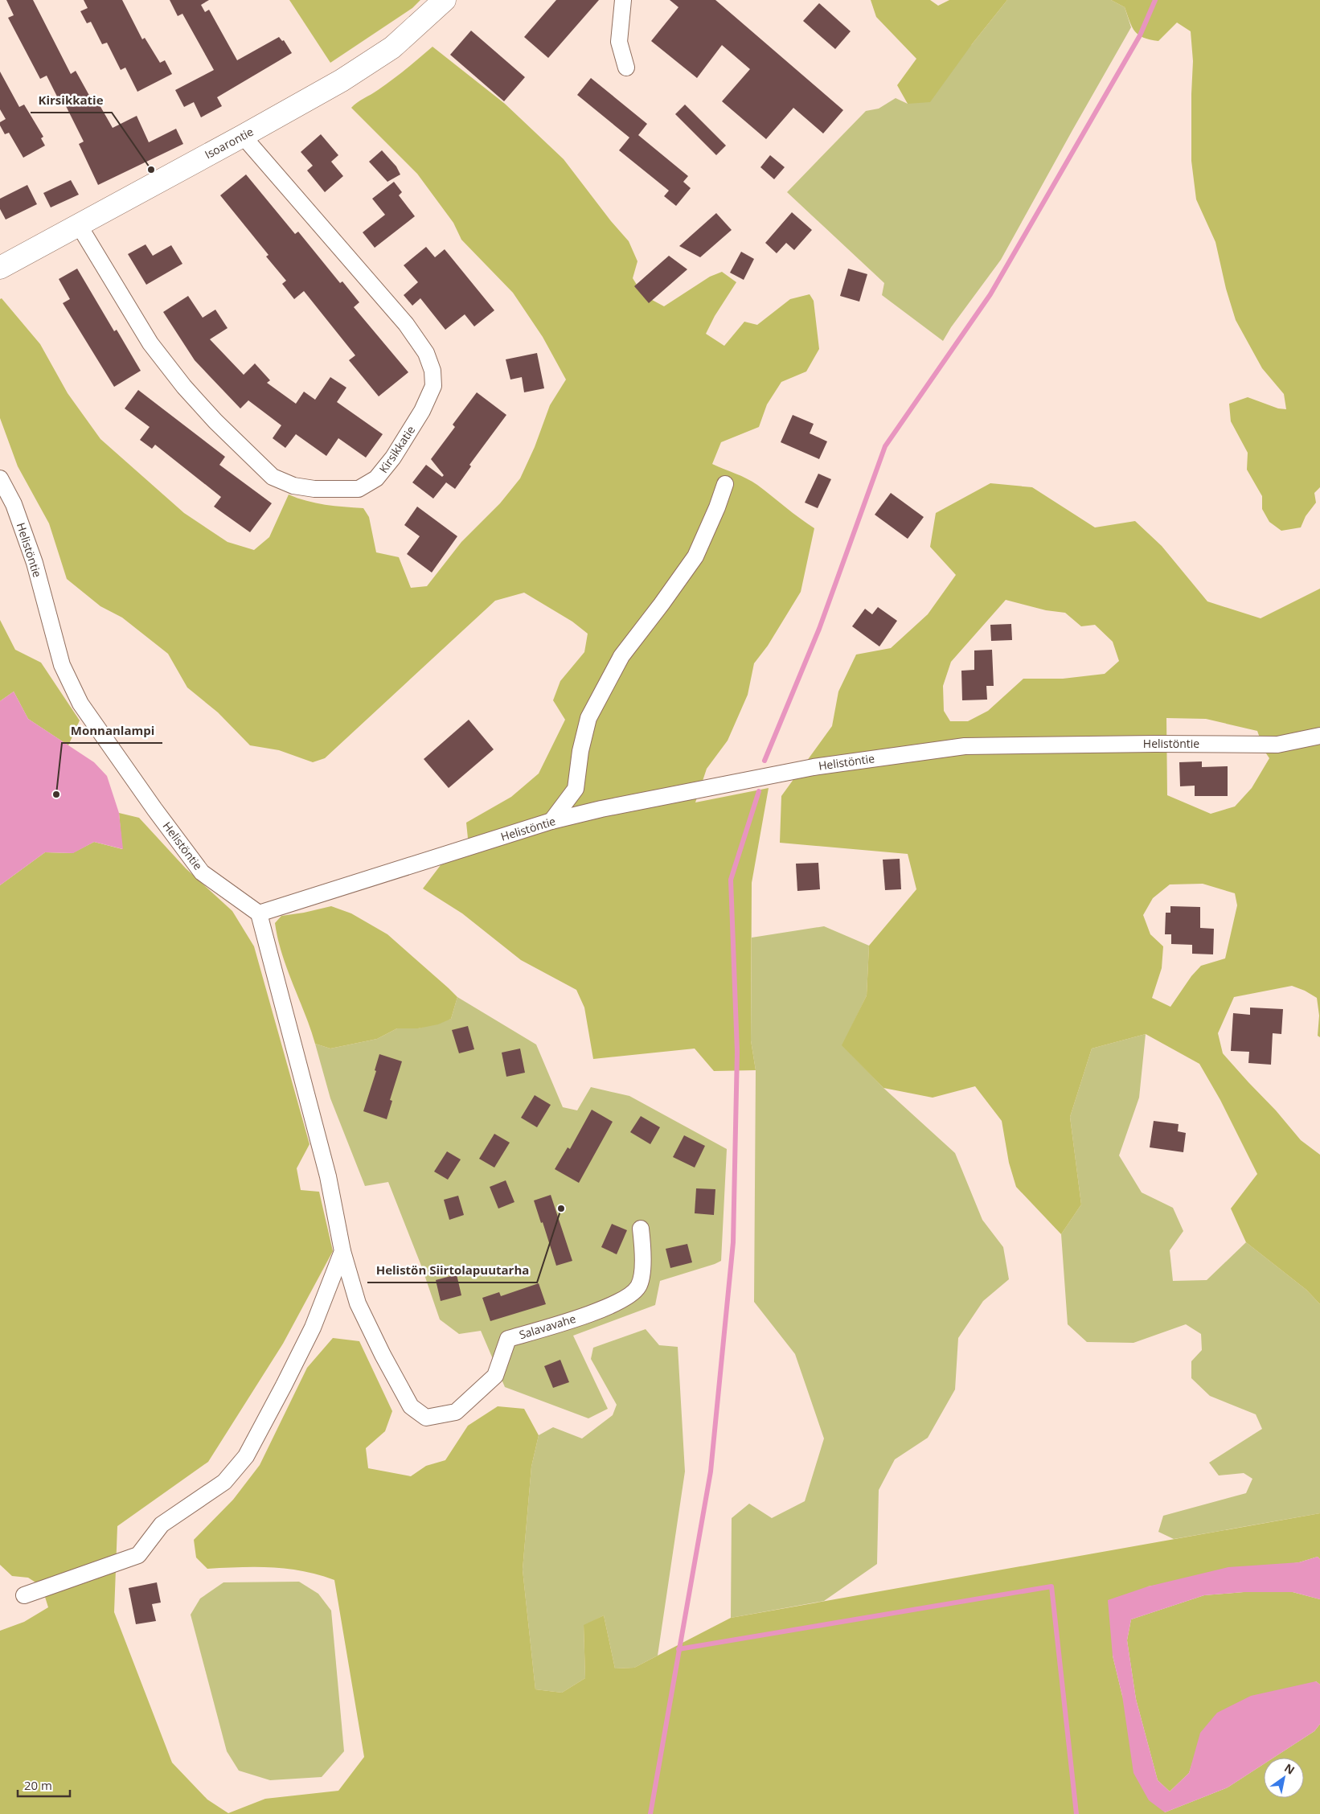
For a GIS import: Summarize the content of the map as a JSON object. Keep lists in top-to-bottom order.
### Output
{
  "streets": {
    "street": [
      "Isoarontie",
      "Kirsikkatie",
      "Helistöntie",
      "Salavavahe"
    ]
  },
  "crossings": [
    ["Isoarontie", "Kirsikkatie"]
  ],
  "places": ["Kirsikkatie", "Monnanlampi", "Helistön Siirtolapuutarha"],
  "scale_bar": "20 m",
  "north": "top right"
}
